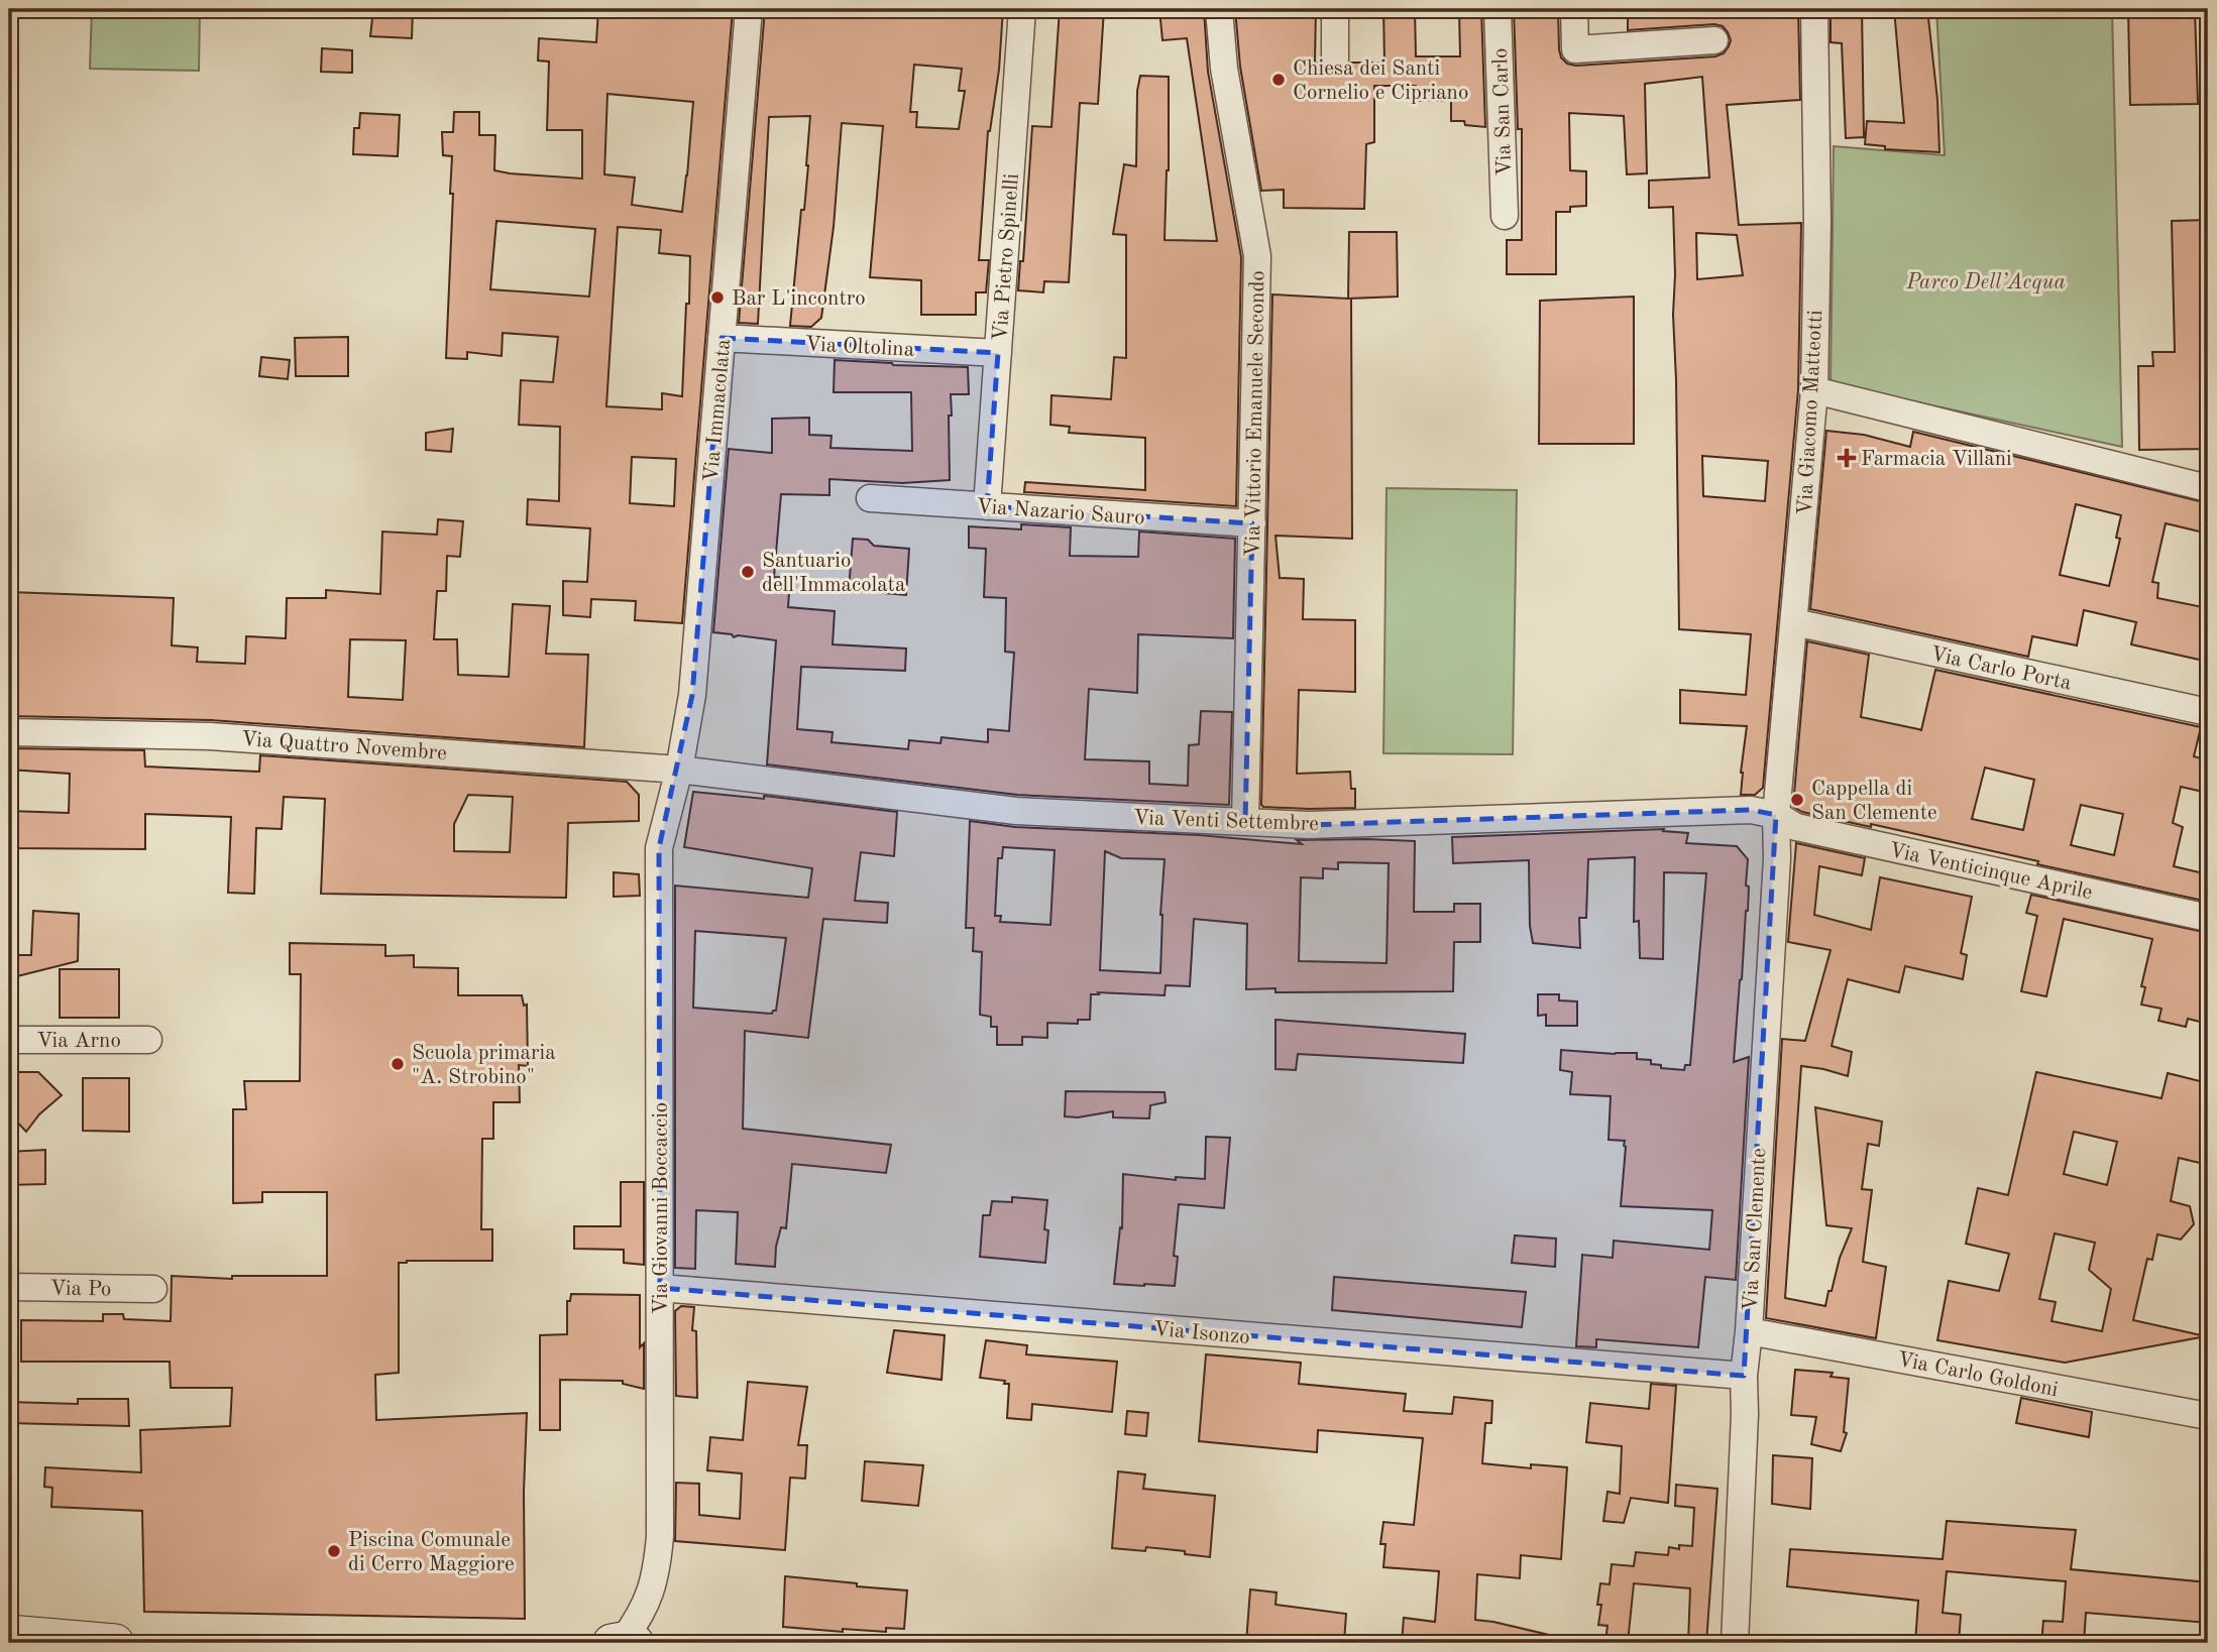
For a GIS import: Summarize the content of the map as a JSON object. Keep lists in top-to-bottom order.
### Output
{
  "streets": {
    "street": [
      "Via San Carlo",
      "Via Pietro Spinelli",
      "Via Oltolina",
      "Via Immacolata",
      "Via Giacomo Matteotti",
      "Via Vittorio Emanuele Secondo",
      "Via Nazario Sauro",
      "Via Carlo Porta",
      "Via Quattro Novembre",
      "Via Venti Settembre",
      "Via Venticinque Aprile",
      "Via Arno",
      "Via Giovanni Boccaccio",
      "Via San Clemente",
      "Via Po",
      "Via Isonzo",
      "Via Carlo Goldoni"
    ]
  },
  "crossings": [
    ["Via Pietro Spinelli", "Via Oltolina"],
    ["Via Pietro Spinelli", "Via Nazario Sauro"],
    ["Via Oltolina", "Via Immacolata"],
    ["Via Immacolata", "Via Quattro Novembre"],
    ["Via Immacolata", "Via Venti Settembre"],
    ["Via Immacolata", "Via Giovanni Boccaccio"],
    ["Via Giacomo Matteotti", "Via Carlo Porta"],
    ["Via Giacomo Matteotti", "Via Venti Settembre"],
    ["Via Giacomo Matteotti", "Via Venticinque Aprile"],
    ["Via Giacomo Matteotti", "Via San Clemente"],
    ["Via Vittorio Emanuele Secondo", "Via Nazario Sauro"],
    ["Via Vittorio Emanuele Secondo", "Via Venti Settembre"],
    ["Via Quattro Novembre", "Via Venti Settembre"],
    ["Via Quattro Novembre", "Via Giovanni Boccaccio"],
    ["Via Venti Settembre", "Via Venticinque Aprile"],
    ["Via Venti Settembre", "Via Giovanni Boccaccio"],
    ["Via Venti Settembre", "Via San Clemente"],
    ["Via Venticinque Aprile", "Via San Clemente"],
    ["Via Giovanni Boccaccio", "Via Isonzo"],
    ["Via San Clemente", "Via Isonzo"],
    ["Via San Clemente", "Via Carlo Goldoni"]
  ],
  "parks": ["Parco Dell’Acqua"],
  "places": {
    "other": [
      "Chiesa dei Santi Cornelio e Cipriano",
      "Bar L'incontro",
      "Santuario dell'Immacolata",
      "Cappella di San Clemente",
      "Scuola primaria \"A. Strobino\"",
      "Piscina Comunale di Cerro Maggiore"
    ],
    "health": ["Farmacia Villani"]
  }
}
